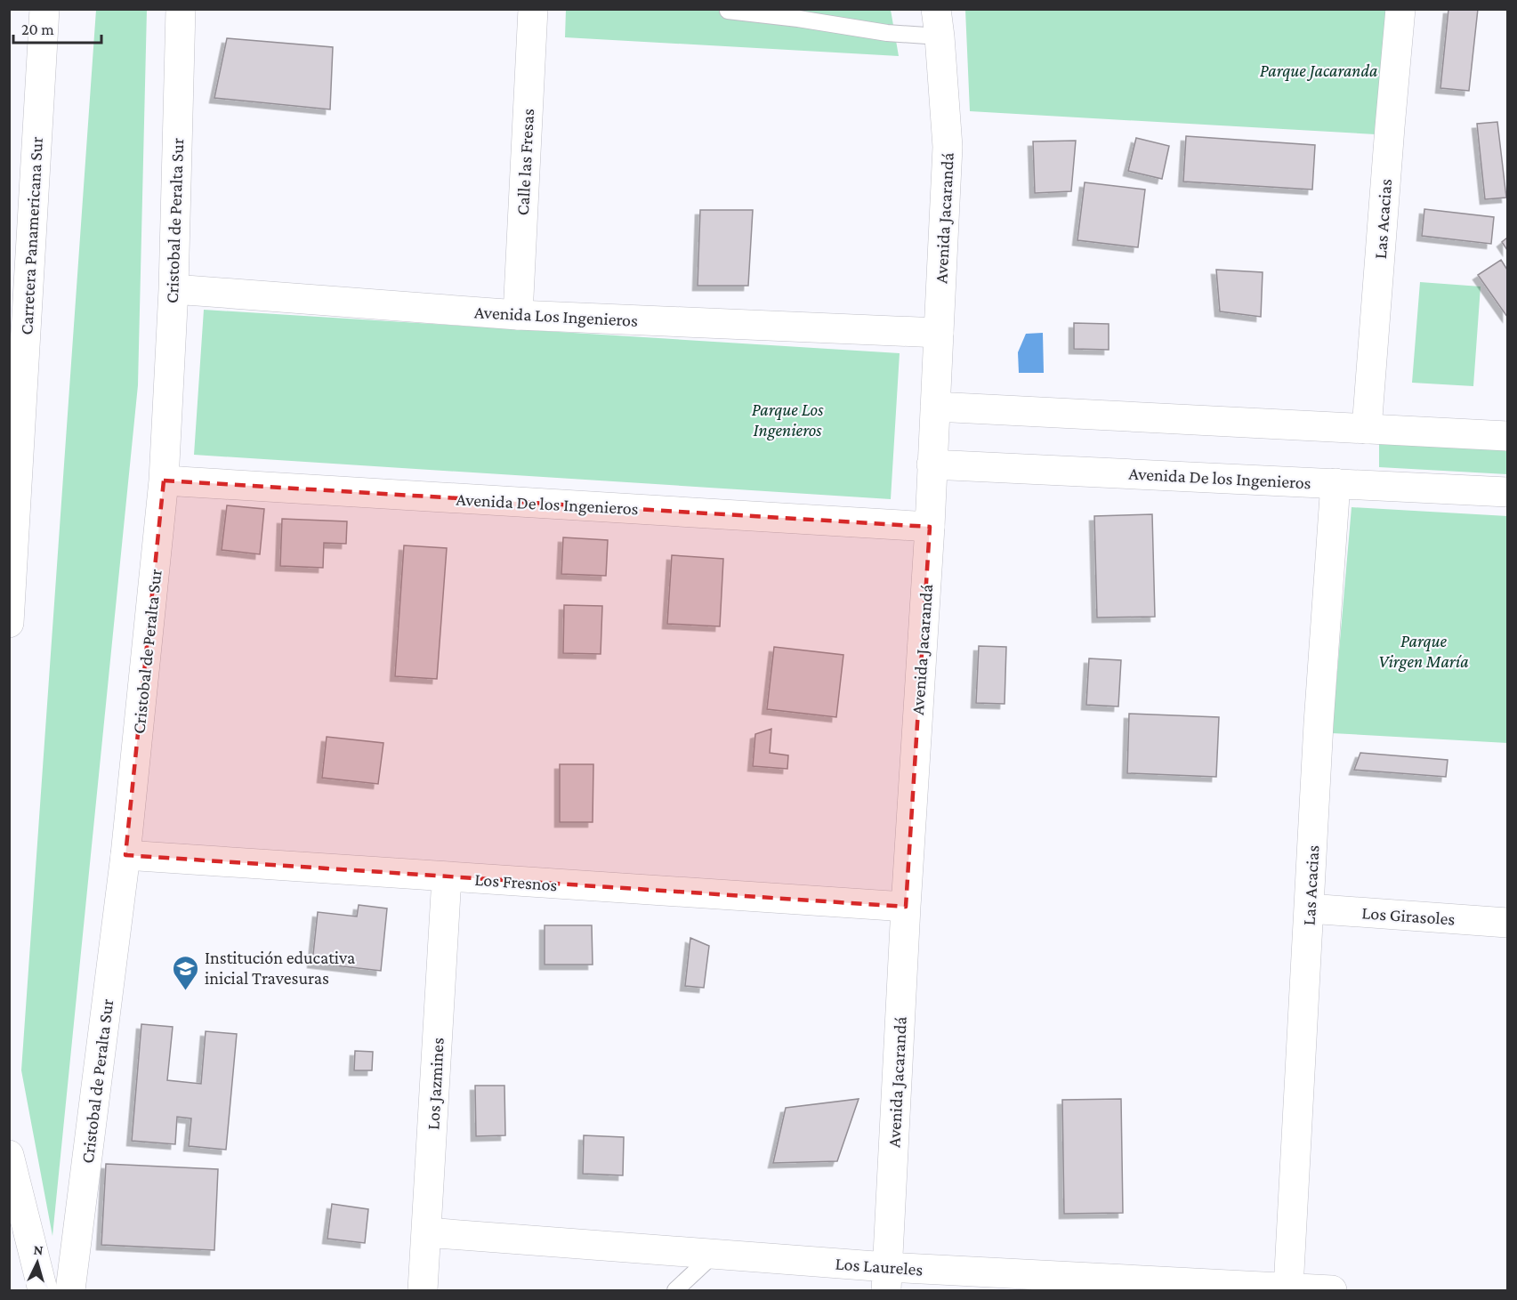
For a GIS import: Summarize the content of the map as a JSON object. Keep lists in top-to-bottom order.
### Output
{
  "streets": {
    "main road": [
      "Calle las Fresas",
      "Avenida Jacarandá",
      "Las Acacias",
      "Cristobal de Peralta Sur",
      "Carretera Panamericana Sur",
      "Avenida Los Ingenieros",
      "Avenida De los Ingenieros",
      "Los Fresnos",
      "Los Girasoles",
      "Los Jazmines",
      "Los Laureles"
    ]
  },
  "crossings": [
    ["Calle las Fresas", "Avenida Los Ingenieros"],
    ["Avenida Jacarandá", "Avenida Los Ingenieros"],
    ["Avenida Jacarandá", "Avenida De los Ingenieros"],
    ["Avenida Jacarandá", "Los Fresnos"],
    ["Avenida Jacarandá", "Los Laureles"],
    ["Las Acacias", "Avenida De los Ingenieros"],
    ["Las Acacias", "Los Girasoles"],
    ["Las Acacias", "Los Laureles"],
    ["Cristobal de Peralta Sur", "Avenida Los Ingenieros"],
    ["Cristobal de Peralta Sur", "Avenida De los Ingenieros"],
    ["Cristobal de Peralta Sur", "Los Fresnos"],
    ["Los Fresnos", "Los Jazmines"],
    ["Los Jazmines", "Los Laureles"]
  ],
  "parks": ["Parque Jacaranda", "Parque Los Ingenieros", "Parque Virgen María"],
  "places": {
    "school or university": ["Institución educativa inicial Travesuras"]
  },
  "scale_bar": "20 m",
  "north": "top"
}
